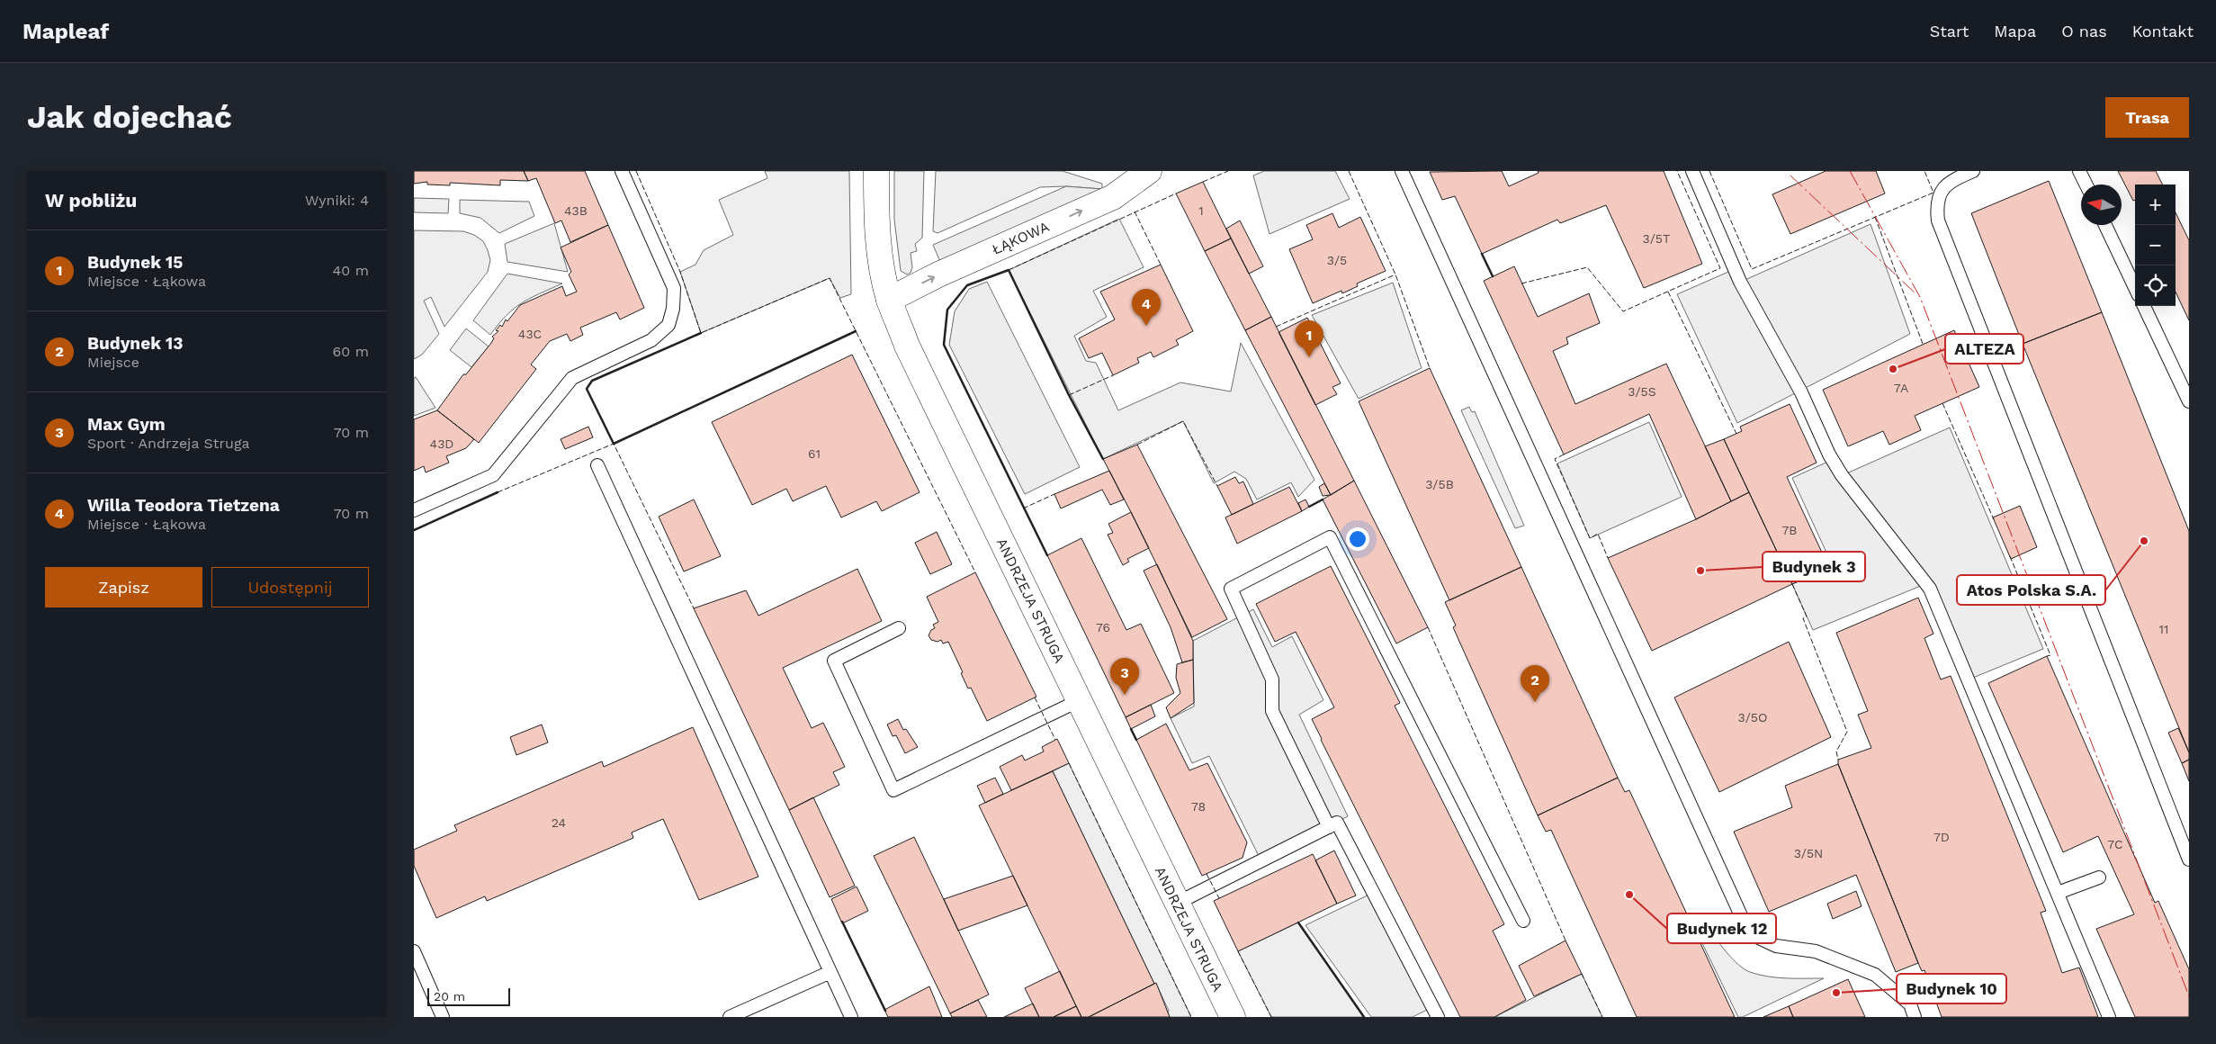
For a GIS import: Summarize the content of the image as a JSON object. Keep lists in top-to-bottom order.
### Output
{
  "streets": {
    "street": ["ŁĄKOWA", "ANDRZEJA STRUGA"]
  },
  "crossings": [
    ["ŁĄKOWA", "ANDRZEJA STRUGA"]
  ],
  "one_way": ["ŁĄKOWA"],
  "places": [
    "ALTEZA",
    "Atos Polska S.A.",
    "Budynek 3",
    "Budynek 12",
    "Budynek 10"
  ],
  "house_numbers": [
    "43B",
    "1",
    "3/5T",
    "3/5",
    "43C",
    "7A",
    "3/5S",
    "43D",
    "61",
    "3/5B",
    "7B",
    "76",
    "11",
    "3/5O",
    "78",
    "24",
    "7D",
    "7C",
    "3/5N"
  ],
  "scale_bar": "20 m",
  "north": "left",
  "page": {
    "header": "Mapleaf",
    "nav": [
      "Start",
      "Mapa",
      "O nas",
      "Kontakt"
    ],
    "buttons": [
      "Trasa",
      ["Zapisz", "Udostępnij"]
    ],
    "title": "Jak dojechać",
    "heading": ["W pobliżu", "Wyniki: 4"],
    "map_buttons": ["+", "−"],
    "list": [
      {
        "mark": "1",
        "name": "Budynek 15",
        "note": "Miejsce · Łąkowa",
        "value": "40 m"
      },
      {
        "mark": "2",
        "name": "Budynek 13",
        "note": "Miejsce",
        "value": "60 m"
      },
      {
        "mark": "3",
        "name": "Max Gym",
        "note": "Sport · Andrzeja Struga",
        "value": "70 m"
      },
      {
        "mark": "4",
        "name": "Willa Teodora Tietzena",
        "note": "Miejsce · Łąkowa",
        "value": "70 m"
      }
    ],
    "pins": [
      "4",
      "1",
      "3",
      "2"
    ],
    "scale": "20 m"
  }
}
